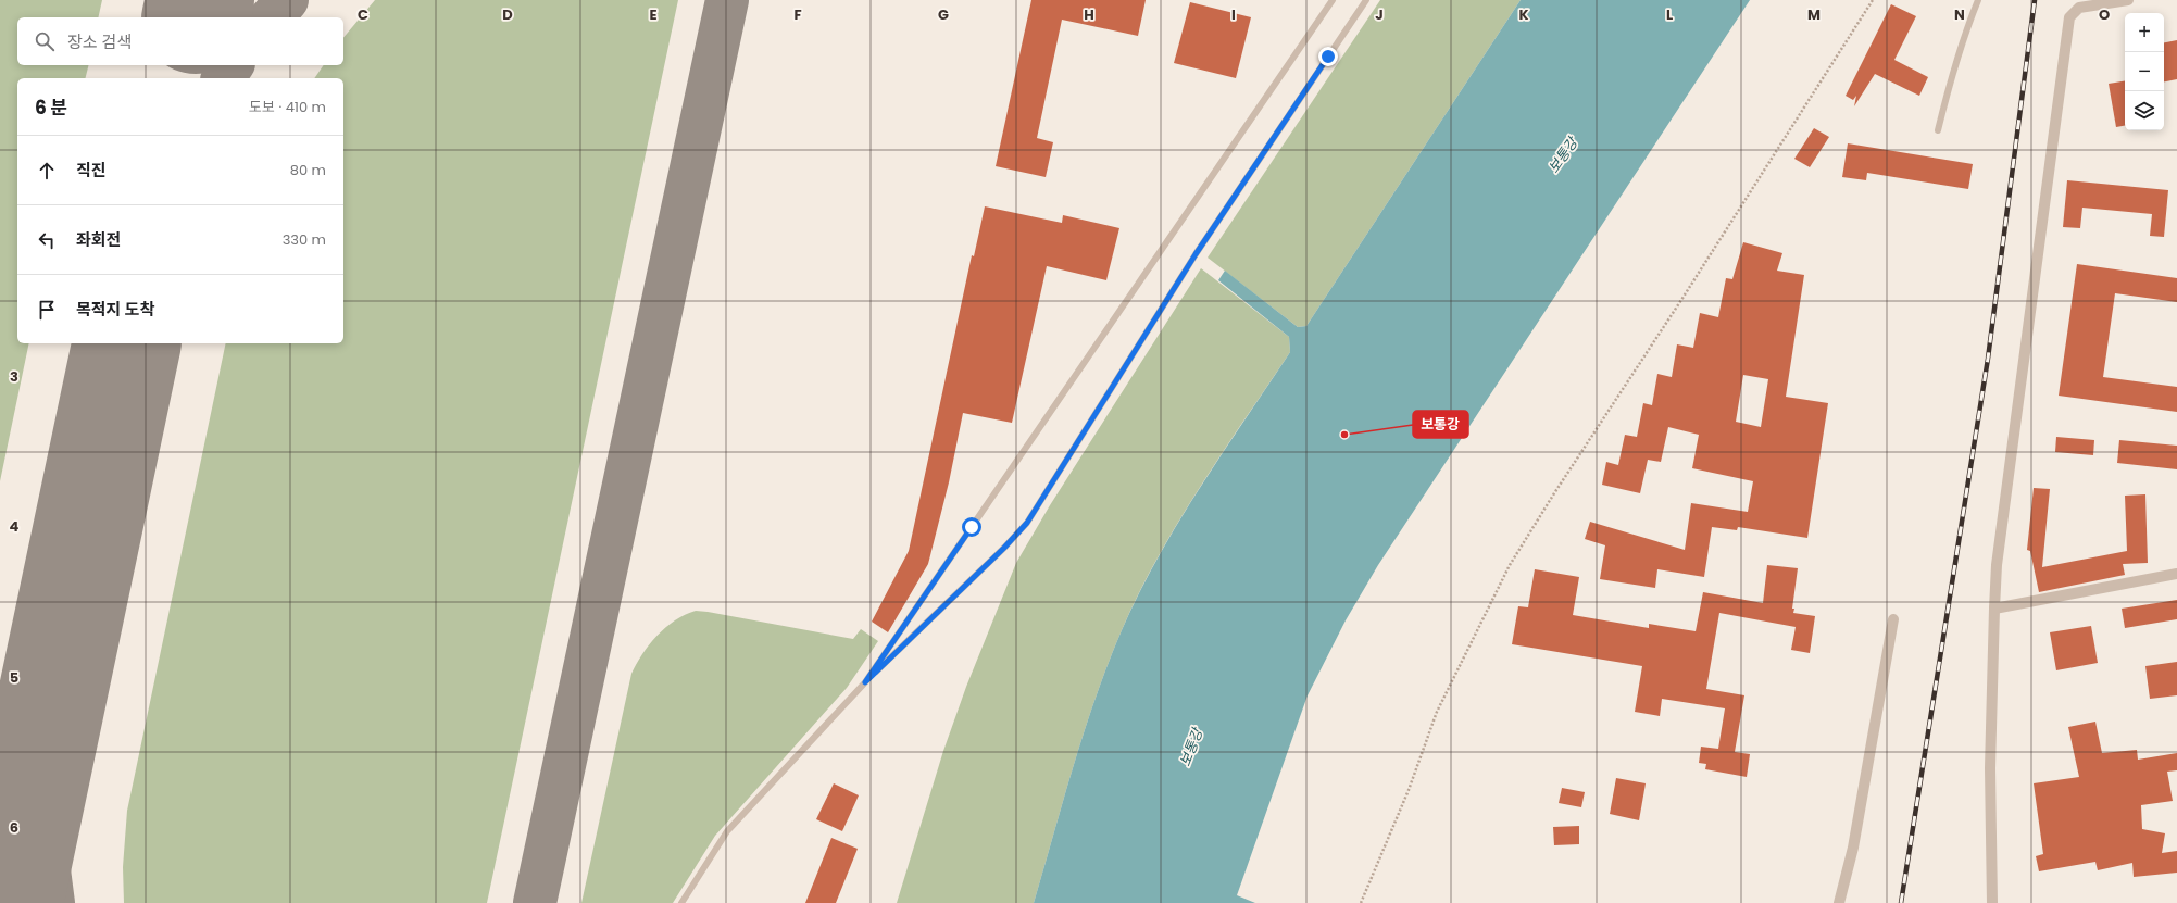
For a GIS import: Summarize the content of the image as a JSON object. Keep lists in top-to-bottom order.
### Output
{
  "water": ["보통강"],
  "places": ["보통강"],
  "page": {
    "map_buttons": ["+", "−"],
    "search": "장소 검색",
    "heading": ["6 분", "도보 · 410 m"],
    "list": [
      ["직진", "80 m"],
      ["좌회전", "330 m"],
      "목적지 도착"
    ]
  },
  "grid": {
    "columns": [
      "C",
      "D",
      "E",
      "F",
      "G",
      "H",
      "I",
      "J",
      "K",
      "L",
      "M",
      "N",
      "O"
    ],
    "rows": [
      "3",
      "4",
      "5",
      "6"
    ]
  }
}
